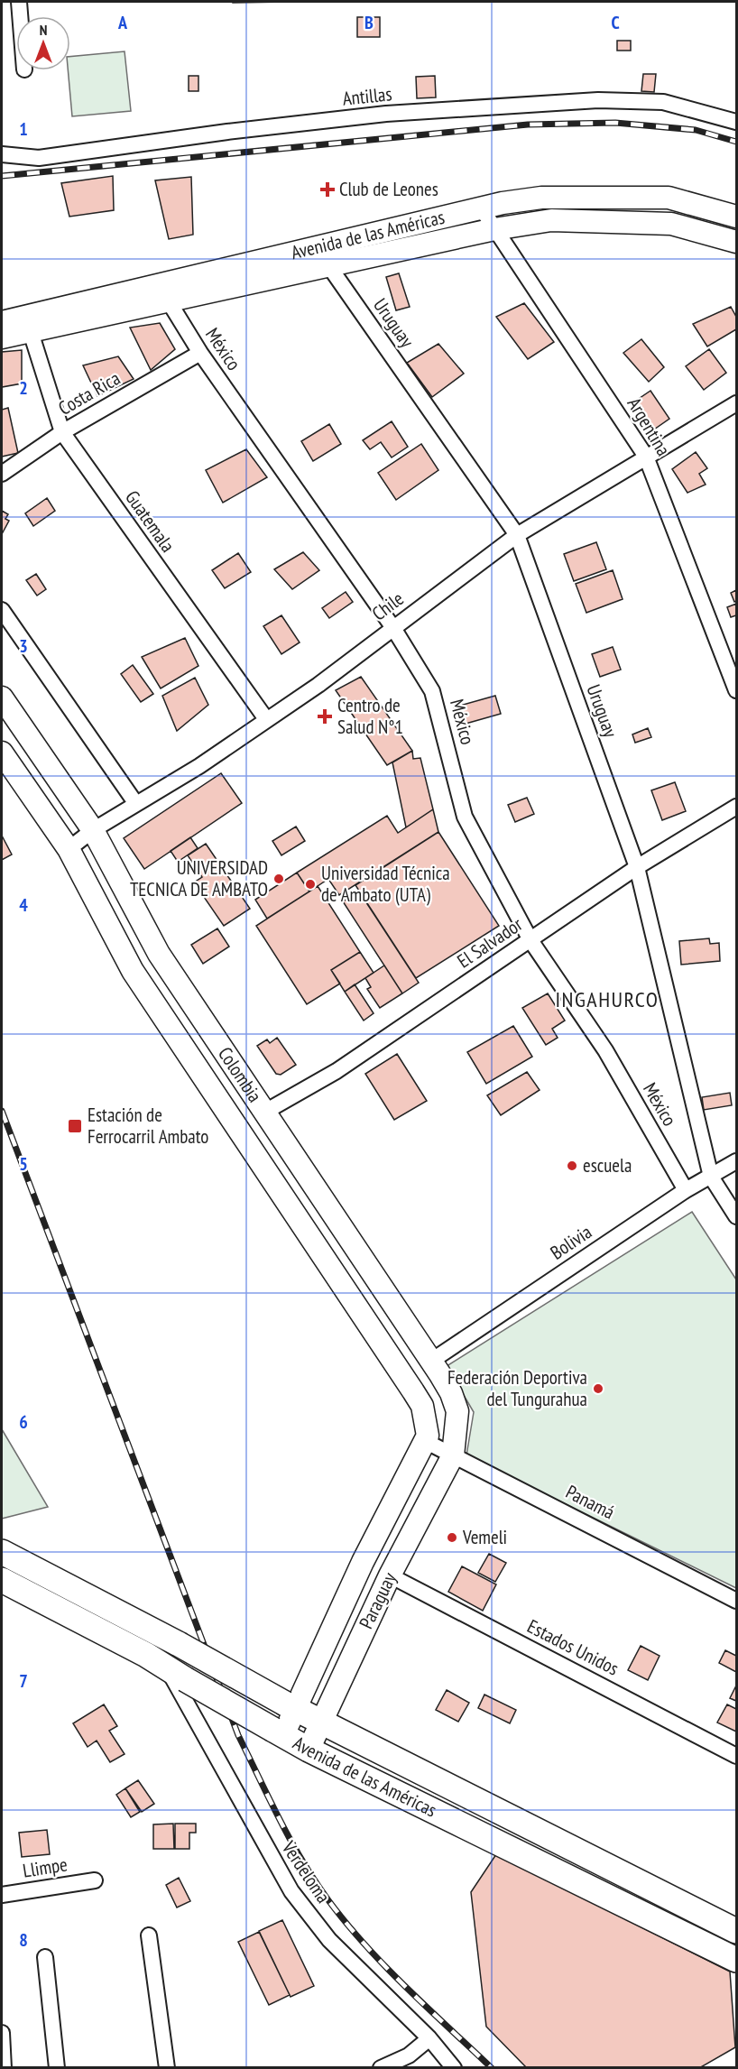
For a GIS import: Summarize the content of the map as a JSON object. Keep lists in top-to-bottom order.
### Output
{
  "streets": {
    "main road": ["Avenida de las Américas", "Colombia", "Paraguay"],
    "street": [
      "Antillas",
      "Uruguay",
      "México",
      "Costa Rica",
      "Argentina",
      "Guatemala",
      "Chile",
      "El Salvador",
      "Bolivia",
      "Panamá",
      "Estados Unidos",
      "Llimpe",
      "Verdeloma"
    ]
  },
  "crossings": [
    ["Avenida de las Américas", "Uruguay"],
    ["Avenida de las Américas", "México"],
    ["Avenida de las Américas", "Argentina"],
    ["Avenida de las Américas", "Guatemala"],
    ["Avenida de las Américas", "Paraguay"],
    ["Avenida de las Américas", "Verdeloma"],
    ["Uruguay", "Chile"],
    ["Uruguay", "El Salvador"],
    ["Uruguay", "Bolivia"],
    ["México", "Costa Rica"],
    ["México", "Chile"],
    ["México", "El Salvador"],
    ["México", "Bolivia"],
    ["Costa Rica", "Guatemala"],
    ["Argentina", "Chile"],
    ["Guatemala", "Chile"],
    ["Chile", "Colombia"],
    ["El Salvador", "Colombia"],
    ["Colombia", "Bolivia"],
    ["Colombia", "Panamá"],
    ["Colombia", "Paraguay"],
    ["Panamá", "Paraguay"],
    ["Paraguay", "Estados Unidos"]
  ],
  "districts": ["INGAHURCO"],
  "places": {
    "health": ["Club de Leones", "Centro de Salud N°1"],
    "other": [
      "UNIVERSIDAD TECNICA DE AMBATO",
      "Universidad Técnica de Ambato (UTA)",
      "escuela",
      "Federación Deportiva del Tungurahua",
      "Vemeli"
    ],
    "transit": ["Estación de Ferrocarril Ambato"]
  },
  "north": "top",
  "grid": {
    "columns": ["A", "B", "C"],
    "rows": [
      "1",
      "2",
      "3",
      "4",
      "5",
      "6",
      "7",
      "8"
    ]
  }
}
